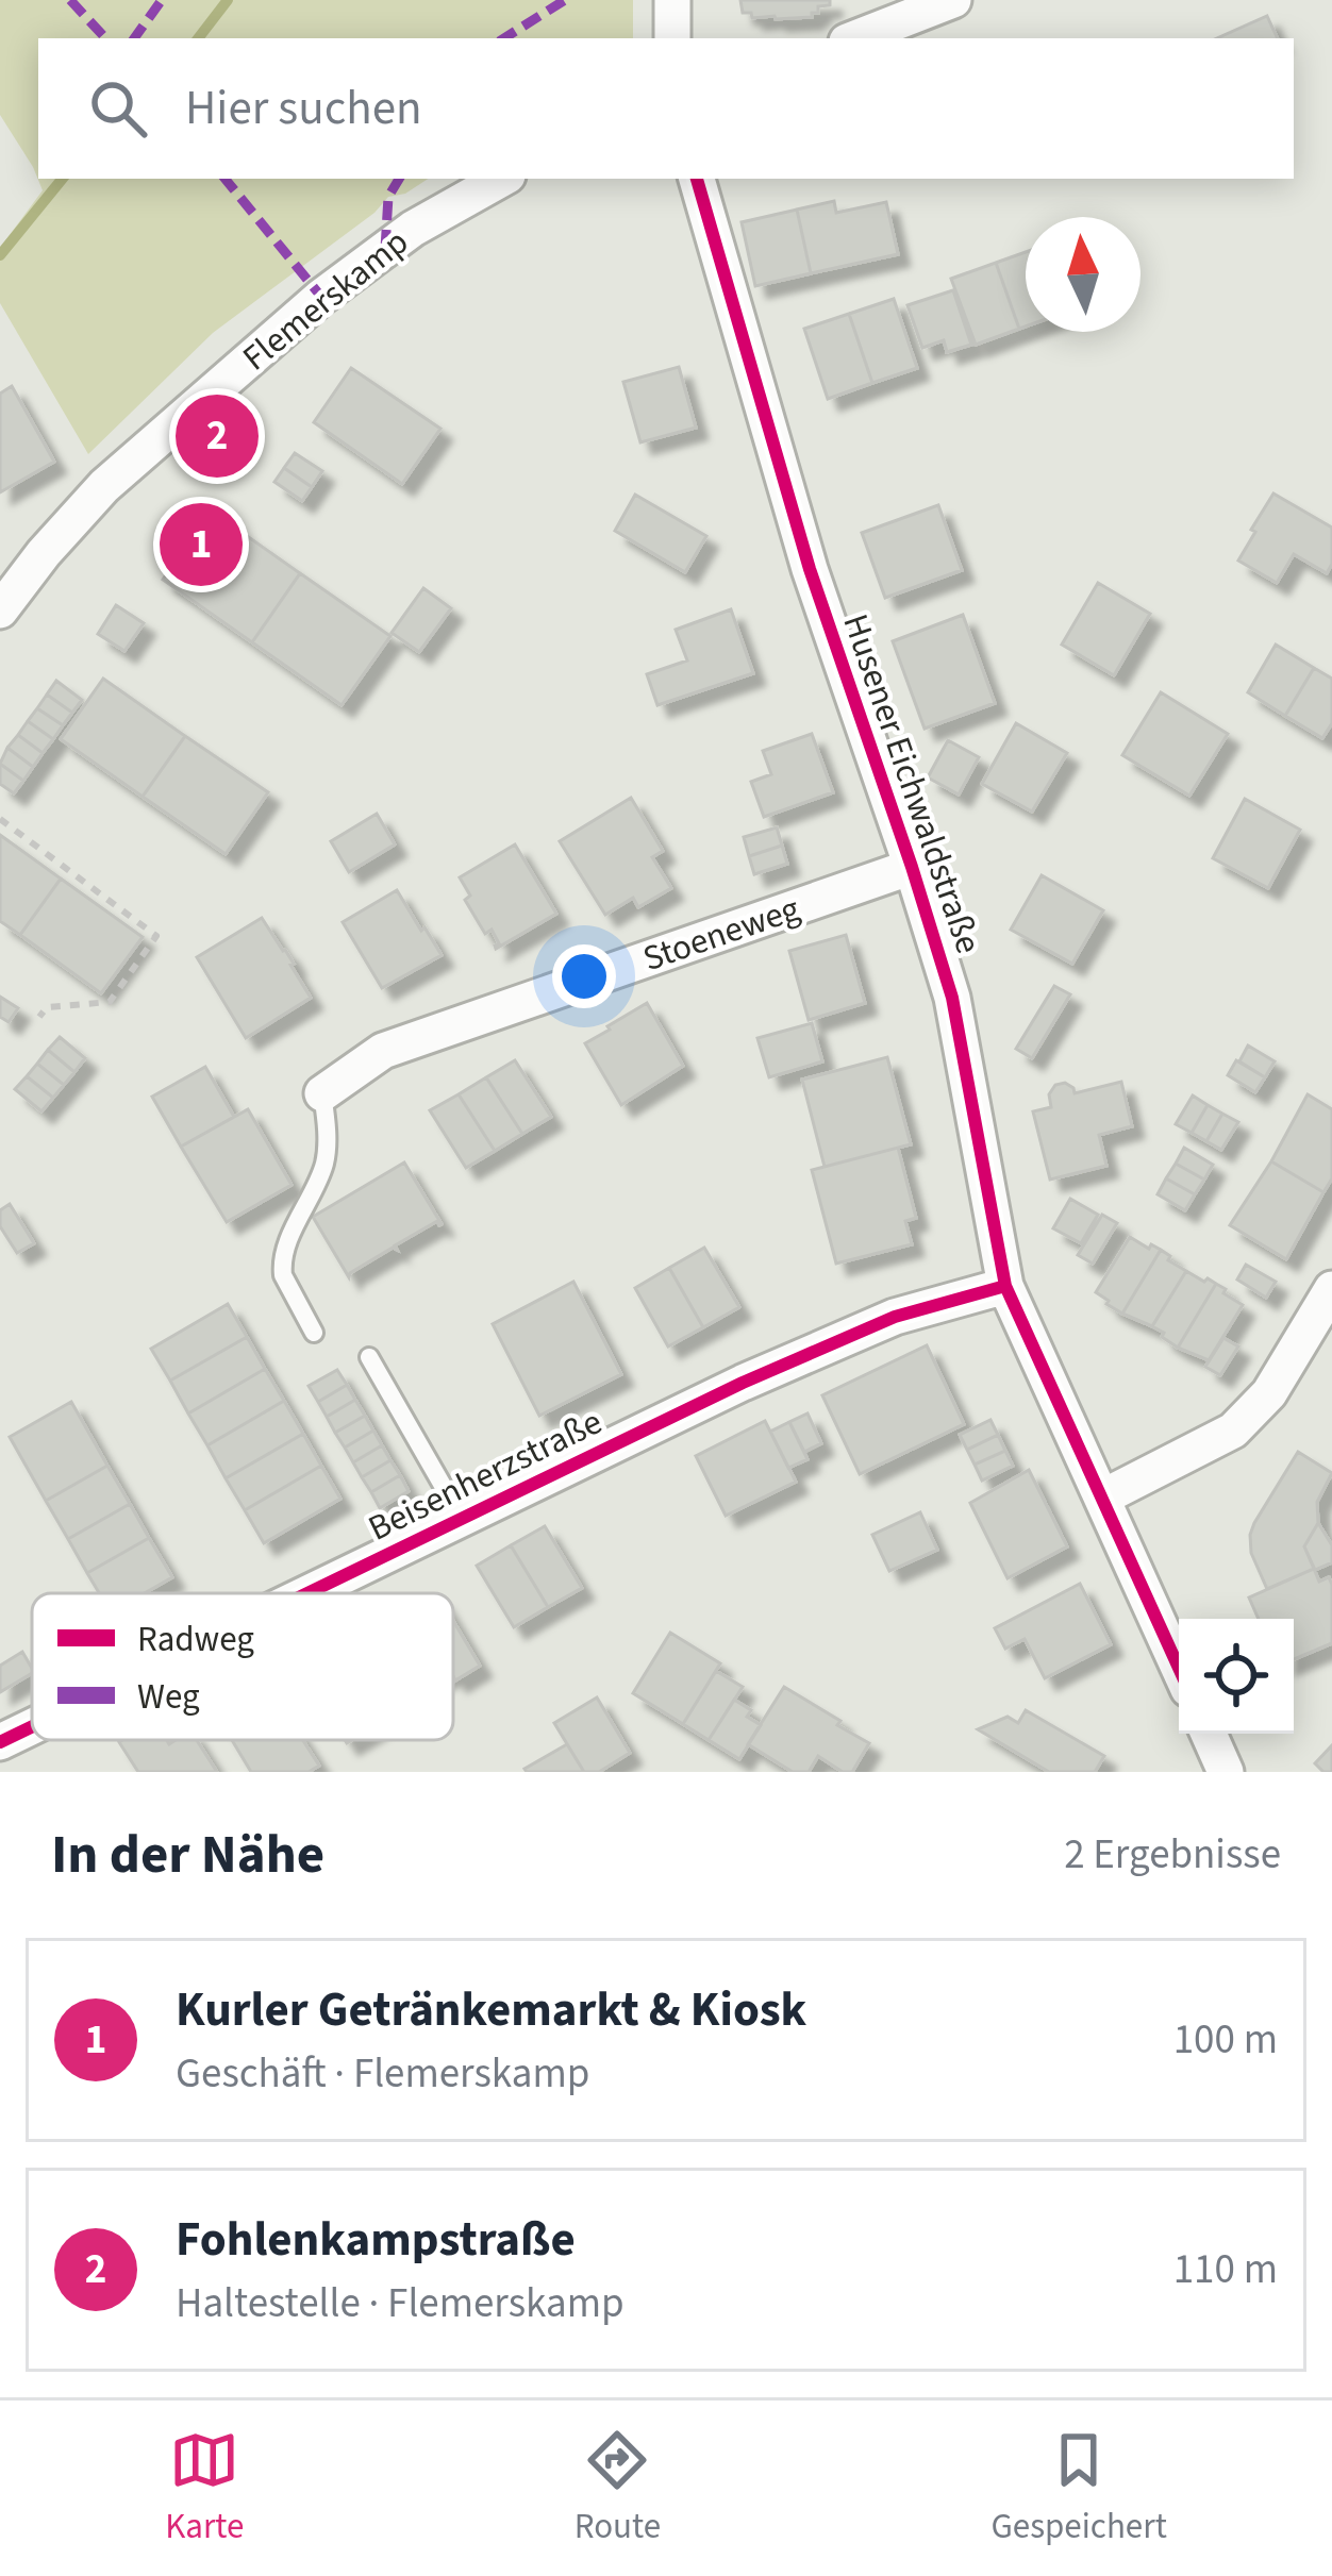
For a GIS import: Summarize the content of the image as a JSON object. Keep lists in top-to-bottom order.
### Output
{
  "streets": {
    "street": [
      "Flemerskamp",
      "Husener Eichwaldstraße",
      "Stoeneweg",
      "Beisenherzstraße"
    ]
  },
  "crossings": [
    ["Husener Eichwaldstraße", "Stoeneweg"],
    ["Husener Eichwaldstraße", "Beisenherzstraße"]
  ],
  "legend": ["Radweg", "Weg"],
  "north": "top",
  "page": {
    "search": "Hier suchen",
    "pins": ["2", "1"],
    "heading": ["In der Nähe", "2 Ergebnisse"],
    "list": [
      {
        "mark": "1",
        "name": "Kurler Getränkemarkt & Kiosk",
        "note": "Geschäft · Flemerskamp",
        "value": "100 m"
      },
      {
        "mark": "2",
        "name": "Fohlenkampstraße",
        "note": "Haltestelle · Flemerskamp",
        "value": "110 m"
      }
    ],
    "nav": ["Karte", "Route", "Gespeichert"]
  }
}
